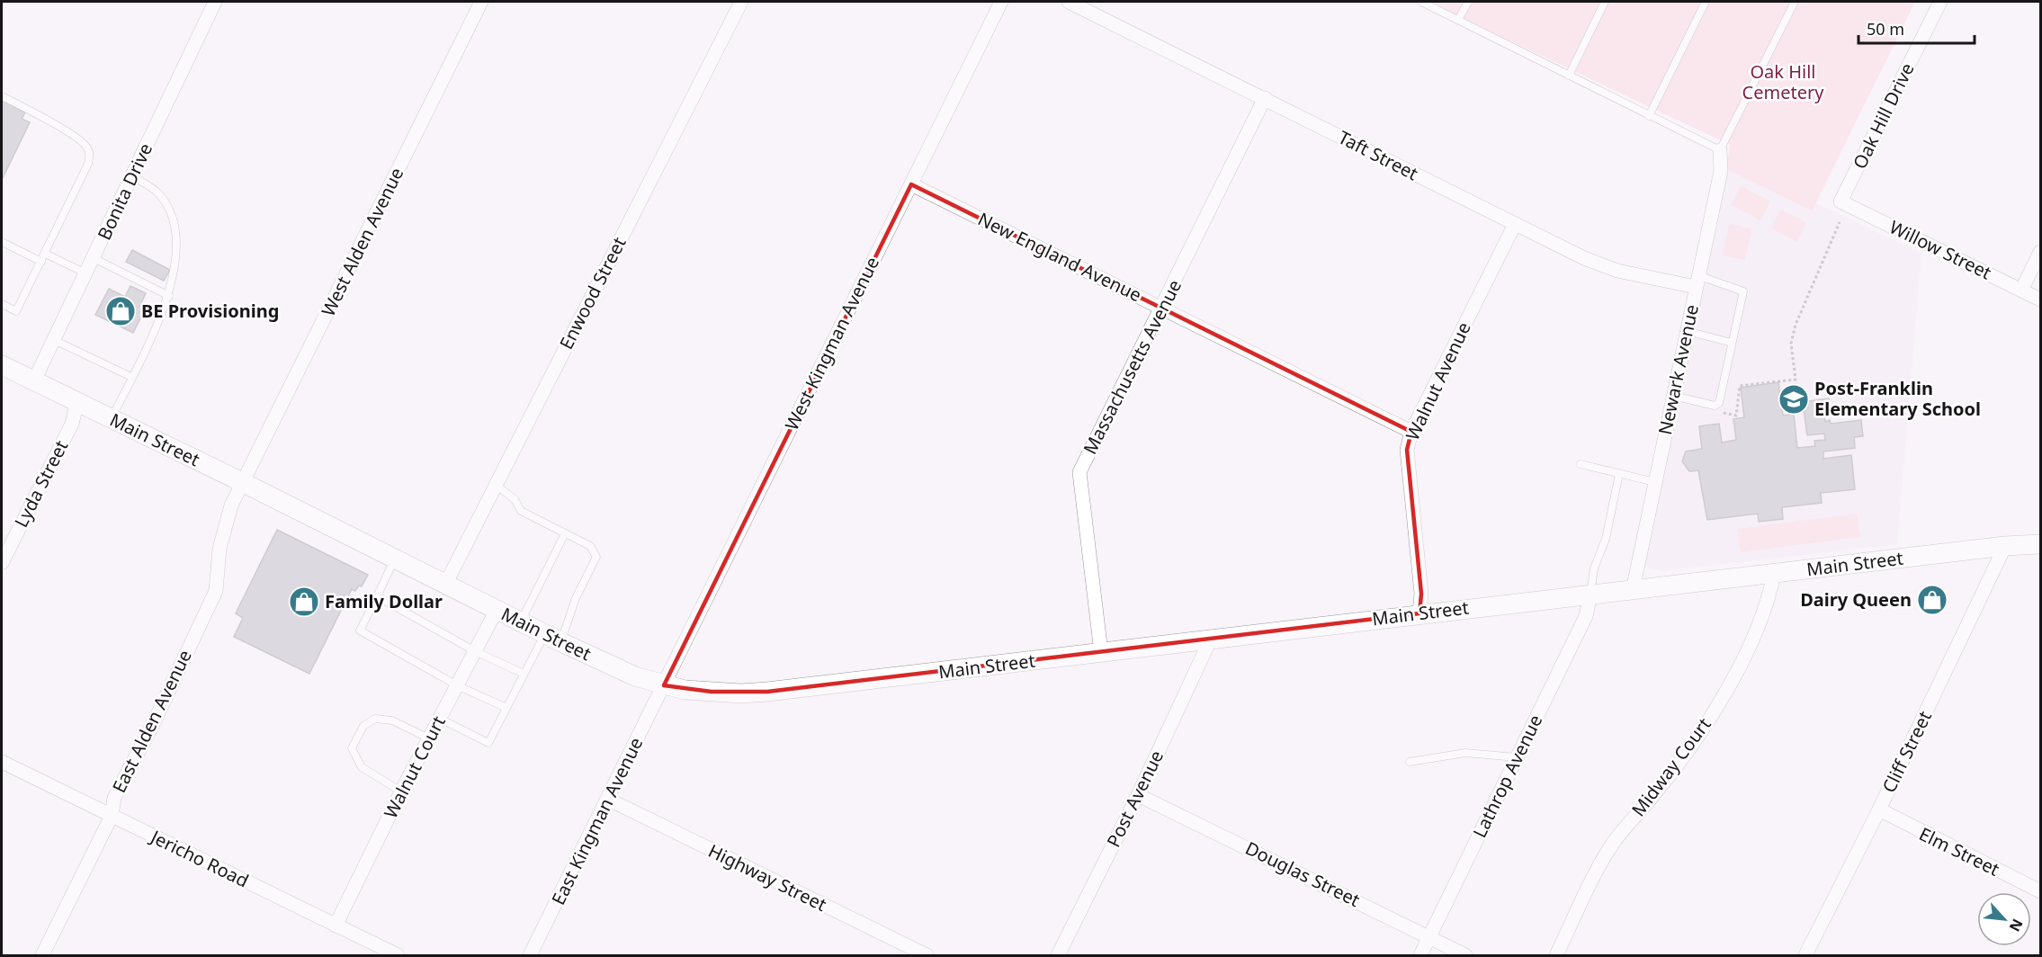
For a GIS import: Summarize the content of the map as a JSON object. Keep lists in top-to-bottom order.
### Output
{
  "streets": {
    "street": [
      "Oak Hill Drive",
      "Taft Street",
      "Bonita Drive",
      "West Alden Avenue",
      "Willow Street",
      "New England Avenue",
      "Enwood Street",
      "West Kingman Avenue",
      "Massachusetts Avenue",
      "Newark Avenue",
      "Walnut Avenue",
      "Main Street",
      "Lyda Street",
      "East Alden Avenue",
      "Cliff Street",
      "Walnut Court",
      "Midway Court",
      "Lathrop Avenue",
      "Post Avenue",
      "East Kingman Avenue",
      "Elm Street",
      "Jericho Road",
      "Douglas Street",
      "Highway Street"
    ]
  },
  "crossings": [
    ["Oak Hill Drive", "Willow Street"],
    ["Taft Street", "Massachusetts Avenue"],
    ["Taft Street", "Newark Avenue"],
    ["Taft Street", "Walnut Avenue"],
    ["Bonita Drive", "Main Street"],
    ["West Alden Avenue", "Main Street"],
    ["West Alden Avenue", "East Alden Avenue"],
    ["New England Avenue", "West Kingman Avenue"],
    ["New England Avenue", "Massachusetts Avenue"],
    ["New England Avenue", "Walnut Avenue"],
    ["Enwood Street", "Main Street"],
    ["West Kingman Avenue", "Main Street"],
    ["West Kingman Avenue", "East Kingman Avenue"],
    ["Massachusetts Avenue", "Main Street"],
    ["Newark Avenue", "Main Street"],
    ["Walnut Avenue", "Main Street"],
    ["Main Street", "Lyda Street"],
    ["Main Street", "East Alden Avenue"],
    ["Main Street", "Cliff Street"],
    ["Main Street", "Walnut Court"],
    ["Main Street", "Midway Court"],
    ["Main Street", "Lathrop Avenue"],
    ["Main Street", "Post Avenue"],
    ["Main Street", "East Kingman Avenue"],
    ["East Alden Avenue", "Jericho Road"],
    ["Cliff Street", "Elm Street"],
    ["Walnut Court", "Jericho Road"],
    ["Lathrop Avenue", "Douglas Street"],
    ["Post Avenue", "Douglas Street"],
    ["East Kingman Avenue", "Highway Street"]
  ],
  "parks": ["Oak Hill Cemetery"],
  "places": {
    "shop": ["BE Provisioning", "Dairy Queen", "Family Dollar"],
    "school or university": ["Post-Franklin Elementary School"]
  },
  "scale_bar": "50 m",
  "north": "bottom right"
}
